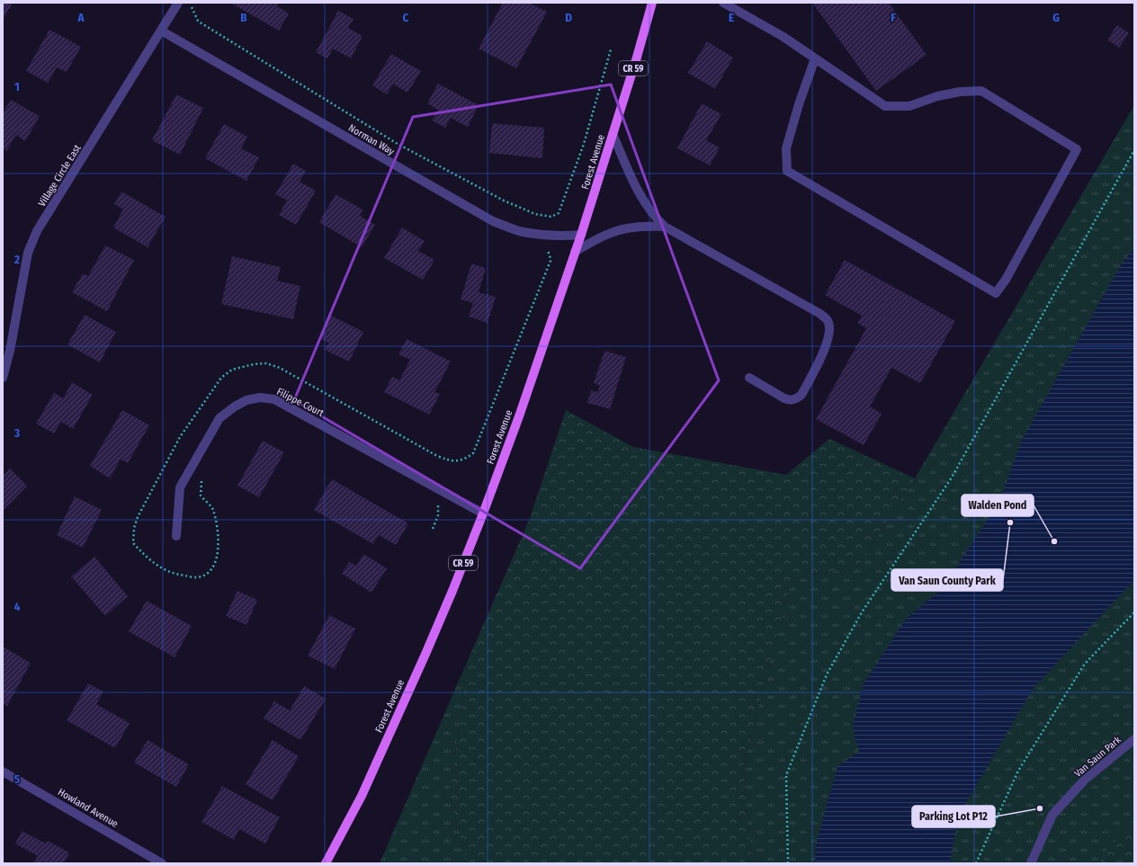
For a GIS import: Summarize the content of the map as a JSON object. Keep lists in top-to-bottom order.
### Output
{
  "streets": {
    "main road": ["CR 59", "Forest Avenue"],
    "street": [
      "Norman Way",
      "Village Circle East",
      "Filippe Court",
      "Van Saun Park",
      "Howland Avenue"
    ]
  },
  "crossings": [
    ["Norman Way", "Forest Avenue"],
    ["Norman Way", "Village Circle East"],
    ["Forest Avenue", "Filippe Court"]
  ],
  "places": ["Van Saun County Park", "Walden Pond", "Parking Lot P12"],
  "grid": {
    "columns": [
      "A",
      "B",
      "C",
      "D",
      "E",
      "F",
      "G"
    ],
    "rows": [
      "1",
      "2",
      "3",
      "4",
      "5"
    ]
  }
}
